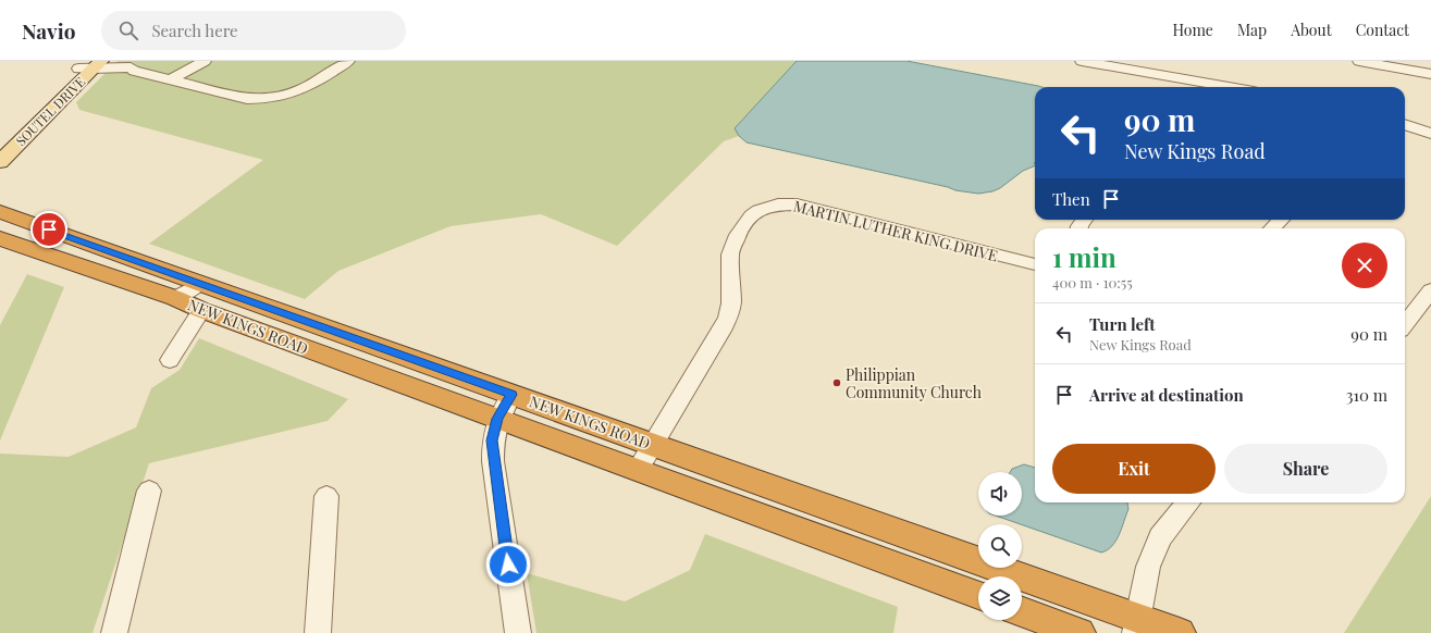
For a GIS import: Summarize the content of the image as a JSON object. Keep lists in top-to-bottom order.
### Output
{
  "streets": {
    "highway": ["NEW KINGS ROAD"],
    "main road": ["SOUTEL DRIVE"],
    "street": ["MARTIN LUTHER KING DRIVE"]
  },
  "crossings": [
    ["MARTIN LUTHER KING DRIVE", "NEW KINGS ROAD"]
  ],
  "places": ["Philippian Community Church"],
  "page": {
    "header": "Navio",
    "search": "Search here",
    "nav": [
      "Home",
      "Map",
      "About",
      "Contact"
    ],
    "turn": ["90 m", "New Kings Road"],
    "then": "Then",
    "heading": ["1 min", "400 m · 10:55"],
    "list": [
      {
        "name": "Turn left",
        "note": "New Kings Road",
        "value": "90 m"
      },
      {
        "name": "Arrive at destination",
        "value": "310 m"
      }
    ],
    "buttons": ["Exit", "Share"]
  }
}
